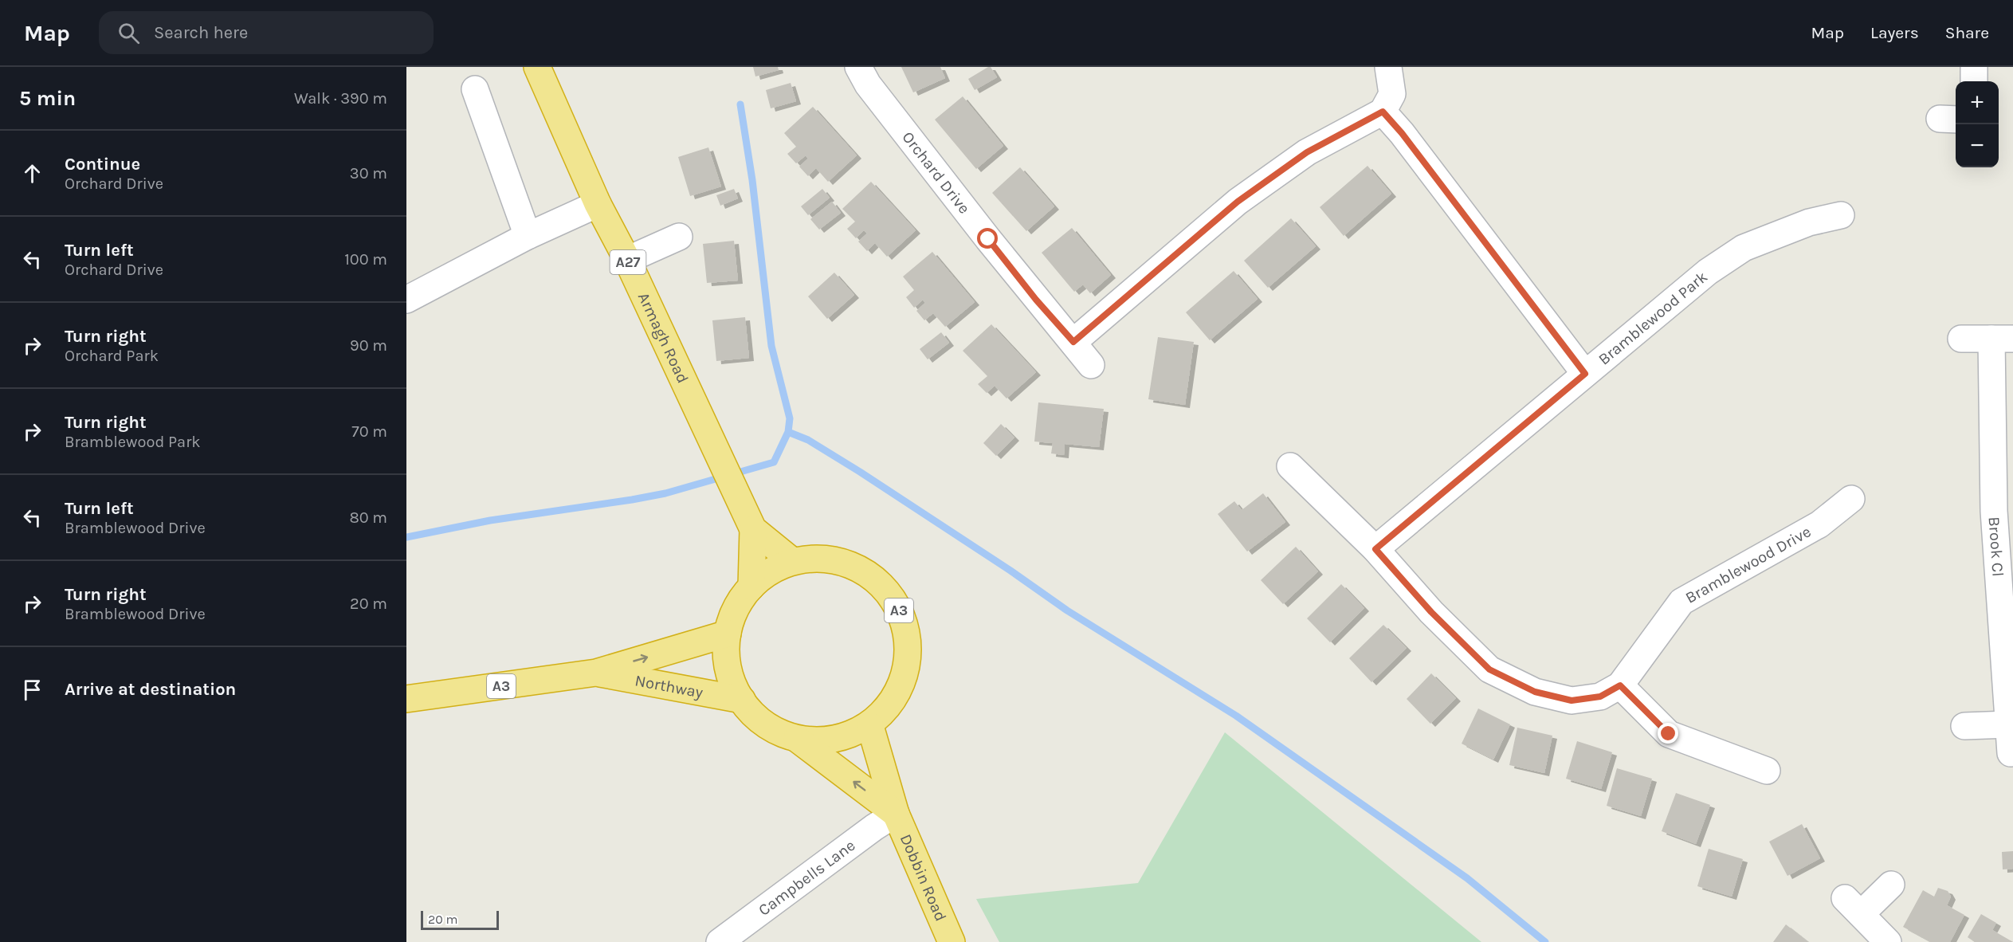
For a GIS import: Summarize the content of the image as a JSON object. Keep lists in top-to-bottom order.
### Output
{
  "streets": {
    "highway": [
      "A27",
      "Armagh Road",
      "A3",
      "Northway",
      "Dobbin Road"
    ],
    "street": [
      "Orchard Drive",
      "Bramblewood Park",
      "Brook Cl",
      "Bramblewood Drive",
      "Campbells Lane"
    ]
  },
  "crossings": [
    ["Bramblewood Park", "Bramblewood Drive"],
    ["Armagh Road", "A3"],
    ["A3", "Northway"],
    ["A3", "Dobbin Road"],
    ["Campbells Lane", "Dobbin Road"]
  ],
  "scale_bar": "20 m",
  "page": {
    "header": "Map",
    "search": "Search here",
    "nav": ["Map", "Layers", "Share"],
    "heading": ["5 min", "Walk · 390 m"],
    "map_buttons": ["+", "−"],
    "list": [
      ["Continue", "Orchard Drive", "30 m"],
      ["Turn left", "Orchard Drive", "100 m"],
      ["Turn right", "Orchard Park", "90 m"],
      ["Turn right", "Bramblewood Park", "70 m"],
      ["Turn left", "Bramblewood Drive", "80 m"],
      ["Turn right", "Bramblewood Drive", "20 m"],
      "Arrive at destination"
    ],
    "scale": "20 m"
  }
}
